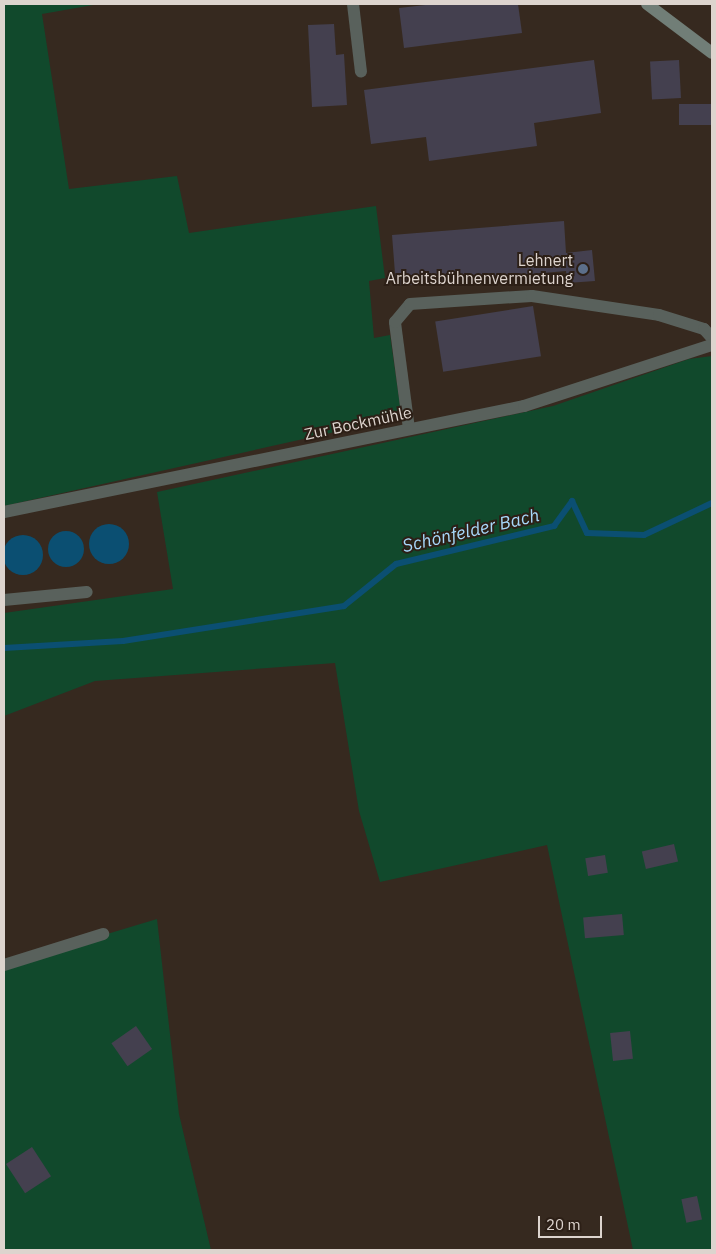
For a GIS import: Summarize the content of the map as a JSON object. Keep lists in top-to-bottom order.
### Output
{
  "streets": {
    "street": ["Zur Bockmühle"]
  },
  "water": ["Schönfelder Bach"],
  "places": ["Lehnert Arbeitsbühnenvermietung"],
  "scale_bar": "20 m"
}
